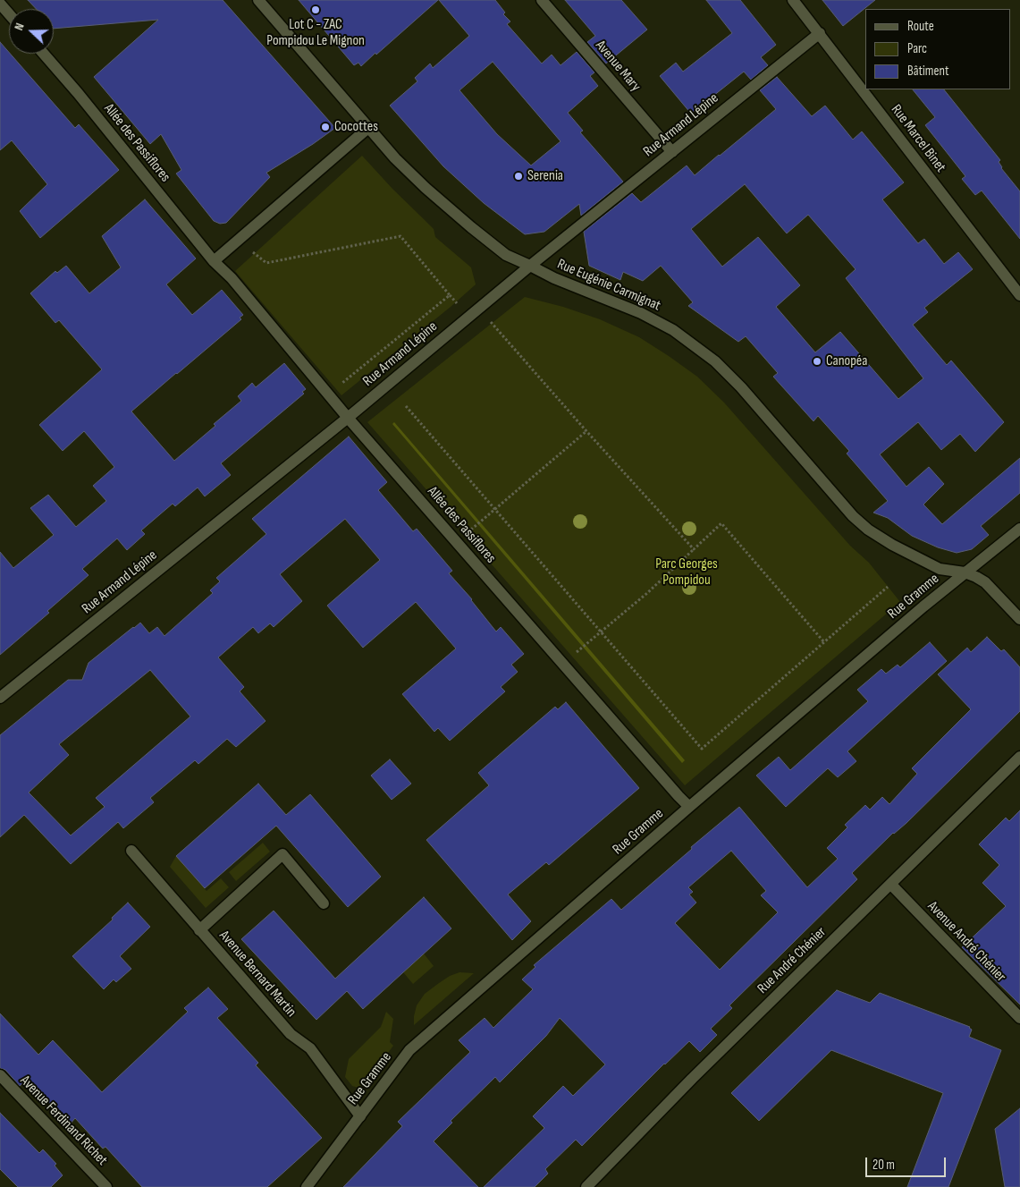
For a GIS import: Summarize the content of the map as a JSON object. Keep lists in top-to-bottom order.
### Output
{
  "streets": {
    "street": [
      "Avenue Mary",
      "Rue Armand Lépine",
      "Rue Marcel Binet",
      "Allée des Passiflores",
      "Rue Eugénie Carmignat",
      "Rue Gramme",
      "Avenue André Chénier",
      "Rue André Chénier",
      "Avenue Bernard Martin",
      "Avenue Ferdinand Richet"
    ]
  },
  "crossings": [
    ["Avenue Mary", "Rue Armand Lépine"],
    ["Rue Armand Lépine", "Rue Marcel Binet"],
    ["Rue Armand Lépine", "Allée des Passiflores"],
    ["Rue Armand Lépine", "Rue Eugénie Carmignat"],
    ["Allée des Passiflores", "Rue Gramme"],
    ["Rue Eugénie Carmignat", "Rue Gramme"],
    ["Rue Gramme", "Avenue Bernard Martin"],
    ["Avenue André Chénier", "Rue André Chénier"]
  ],
  "parks": ["Parc Georges Pompidou"],
  "places": [
    "Lot C - ZAC Pompidou Le Mignon",
    "Cocottes",
    "Serenia",
    "Canopéa"
  ],
  "legend": ["Route", "Parc", "Bâtiment"],
  "scale_bar": "20 m",
  "north": "left"
}
